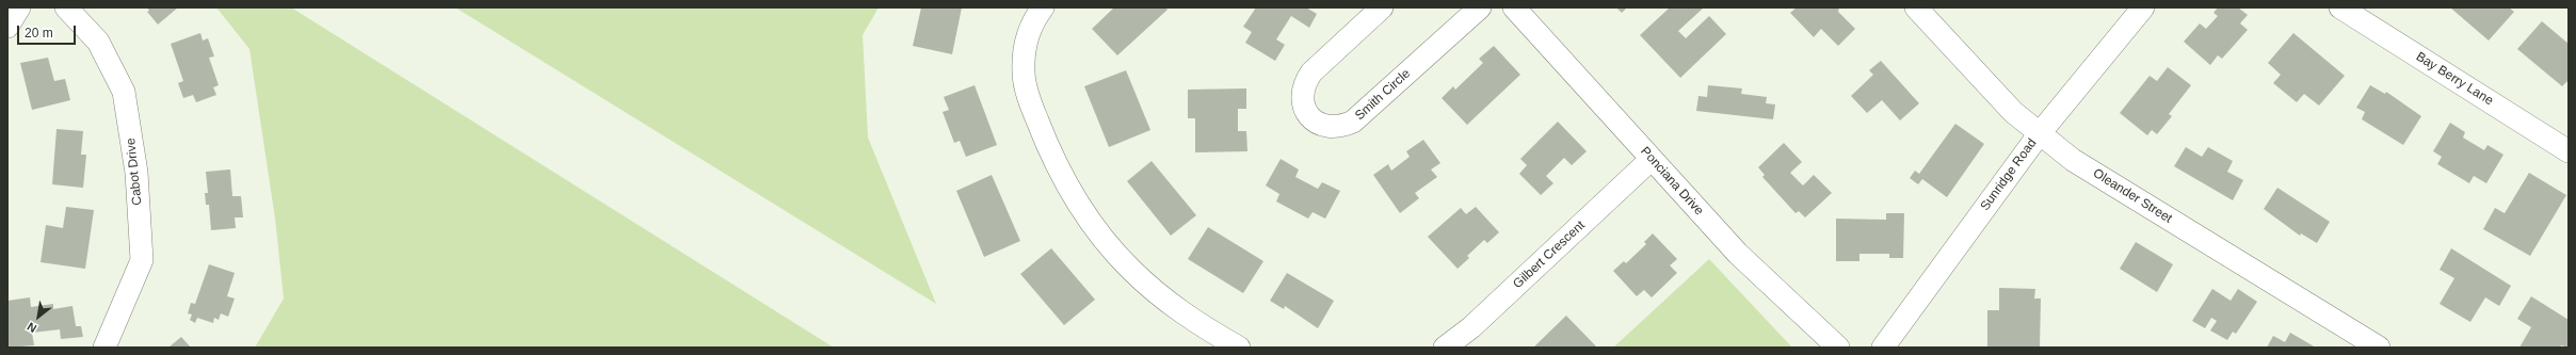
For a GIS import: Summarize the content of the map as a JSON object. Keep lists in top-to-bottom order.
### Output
{
  "streets": {
    "street": [
      "Bay Berry Lane",
      "Smith Circle",
      "Cabot Drive",
      "Sunridge Road",
      "Ponciana Drive",
      "Oleander Street",
      "Gilbert Crescent"
    ]
  },
  "crossings": [
    ["Sunridge Road", "Oleander Street"],
    ["Ponciana Drive", "Gilbert Crescent"]
  ],
  "scale_bar": "20 m",
  "north": "bottom left"
}
